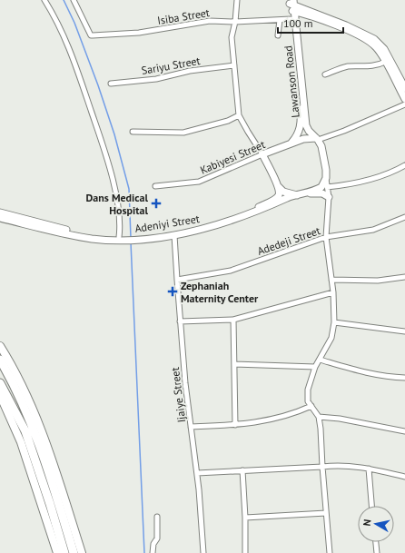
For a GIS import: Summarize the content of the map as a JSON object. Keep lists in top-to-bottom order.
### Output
{
  "streets": {
    "street": [
      "Isiba Street",
      "Sariyu Street",
      "Lawanson Road",
      "Kabiyesi Street",
      "Adeniyi Street",
      "Adedeji Street",
      "Ijaiye Street"
    ]
  },
  "crossings": [
    ["Lawanson Road", "Kabiyesi Street"],
    ["Lawanson Road", "Adeniyi Street"],
    ["Kabiyesi Street", "Adeniyi Street"],
    ["Adeniyi Street", "Ijaiye Street"],
    ["Adedeji Street", "Ijaiye Street"]
  ],
  "places": {
    "health": ["Dans Medical Hospital", "Zephaniah Maternity Center"]
  },
  "scale_bar": "100 m",
  "north": "left"
}
